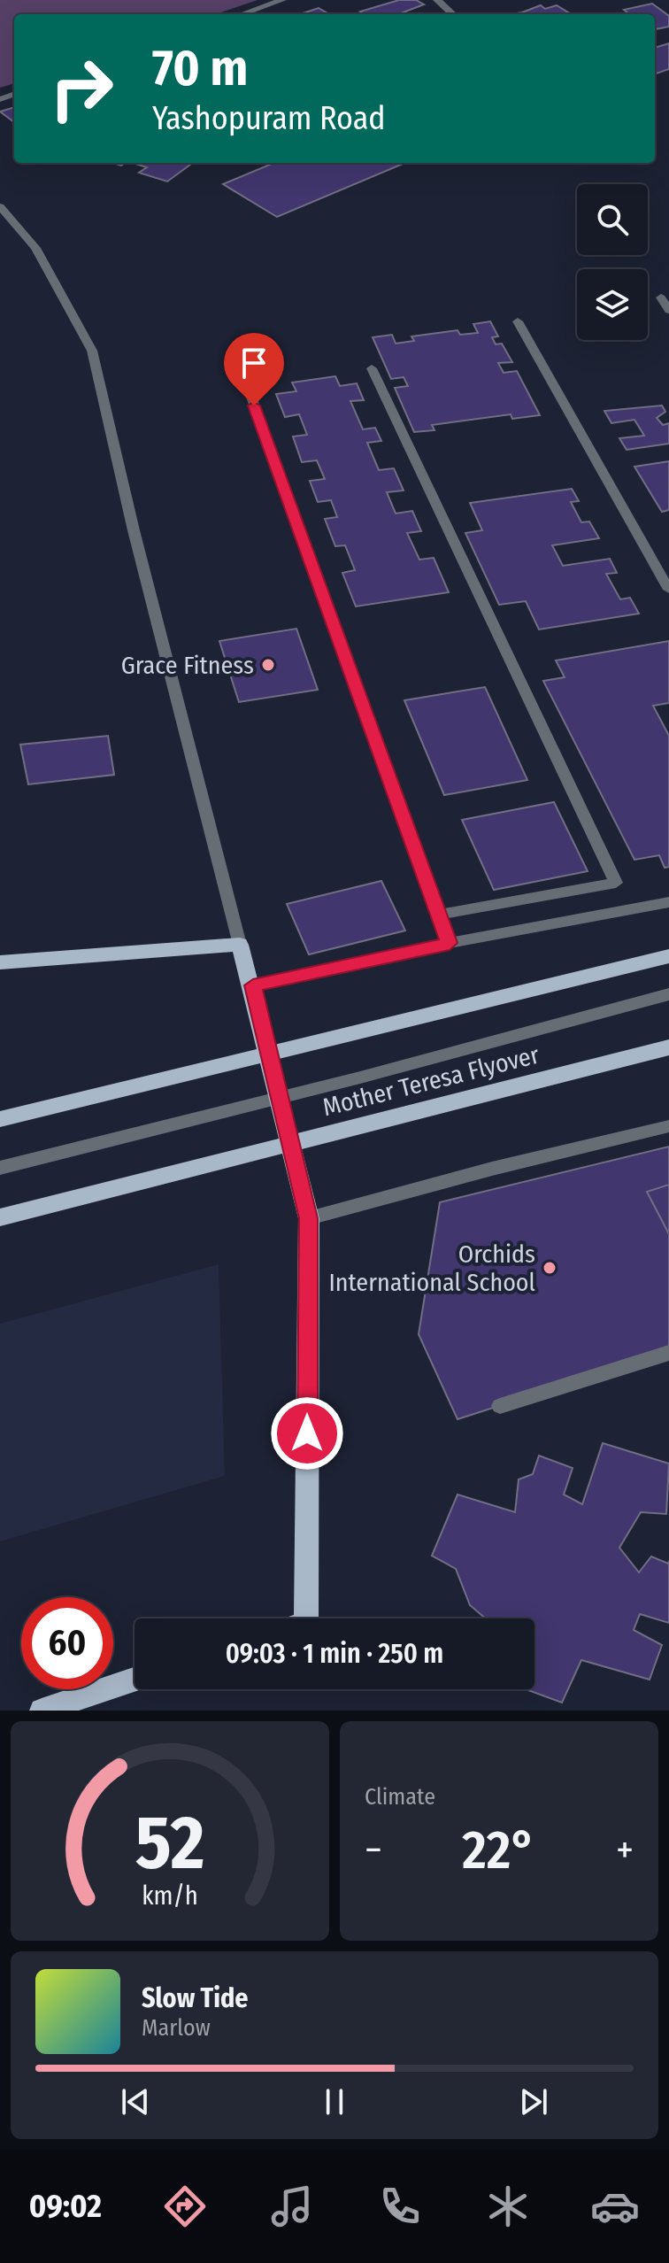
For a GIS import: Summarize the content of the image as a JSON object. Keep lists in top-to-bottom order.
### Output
{
  "streets": {
    "main road": ["Mother Teresa Flyover"]
  },
  "places": ["Grace Fitness", "Orchids International School"],
  "page": {
    "turn": ["70 m", "Yashopuram Road"],
    "limit": "60",
    "trip": "09:03 · 1 min · 250 m",
    "tile": "Climate",
    "heat": ["−", "22°", "+"],
    "song": ["Slow Tide", "Marlow"],
    "tabs": "09:02",
    "gauge": ["52", "km/h"]
  }
}
